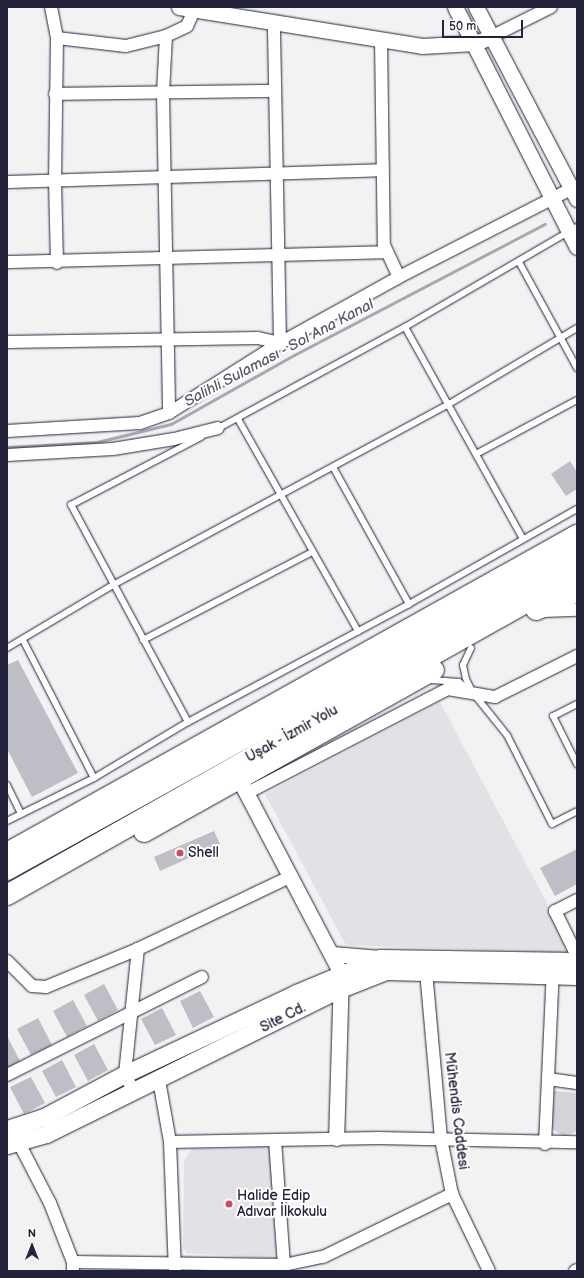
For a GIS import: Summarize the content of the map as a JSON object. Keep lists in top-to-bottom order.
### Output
{
  "streets": {
    "highway": ["Uşak - İzmir Yolu"],
    "main road": ["Site Cd."],
    "street": ["Mühendis Caddesi"]
  },
  "crossings": [
    ["Site Cd.", "Mühendis Caddesi"]
  ],
  "water": ["Salihli Sulaması - Sol Ana Kanal"],
  "places": ["Shell", "Halide Edip Adıvar İlkokulu"],
  "scale_bar": "50 m",
  "north": "top"
}
